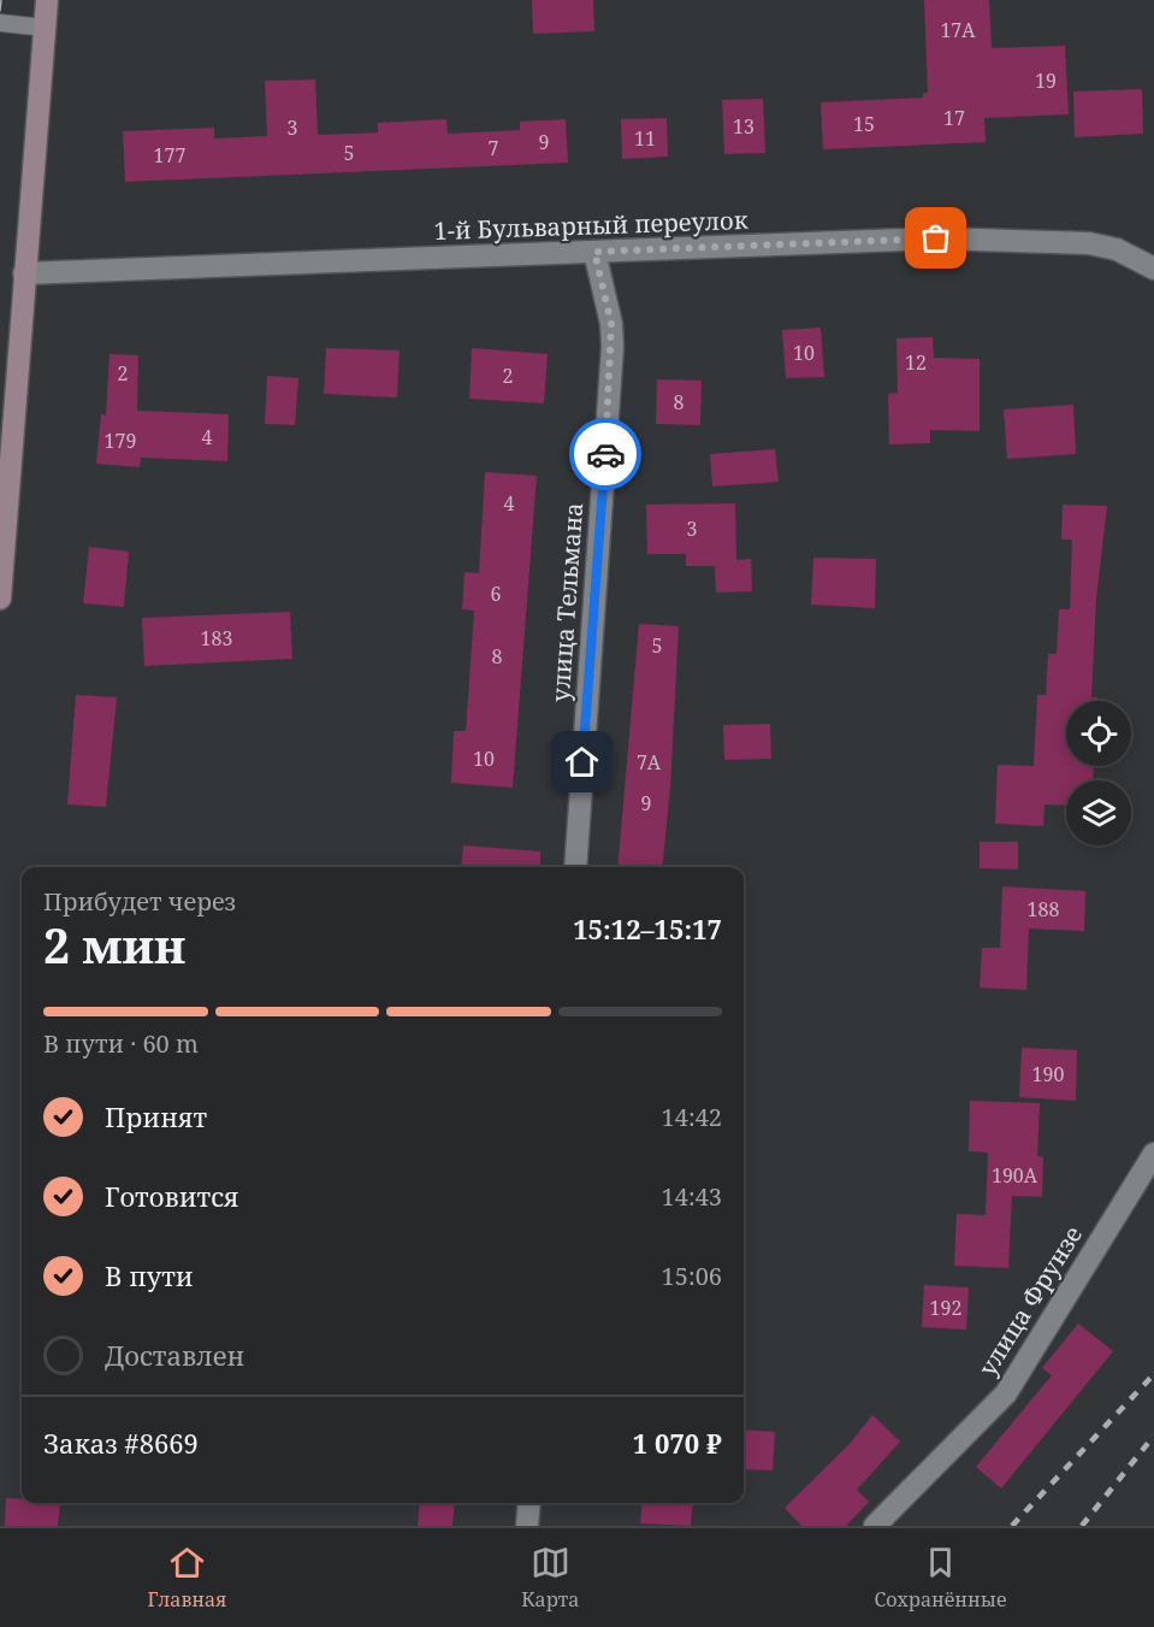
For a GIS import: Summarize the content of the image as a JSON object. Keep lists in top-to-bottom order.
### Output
{
  "streets": {
    "street": ["1-й Бульварный переулок", "улица Тельмана", "улица Фрунзе"]
  },
  "crossings": [
    ["1-й Бульварный переулок", "улица Тельмана"]
  ],
  "house_numbers": [
    "17А",
    "19",
    "17",
    "15",
    "13",
    "3",
    "11",
    "9",
    "7",
    "5",
    "177",
    "10",
    "12",
    "2",
    "2",
    "8",
    "4",
    "179",
    "4",
    "3",
    "6",
    "183",
    "5",
    "8",
    "10",
    "7А",
    "9",
    "188",
    "190",
    "190А",
    "192"
  ],
  "page": {
    "heading": ["2 мин", "Прибудет через", "15:12–15:17"],
    "panel": ["Заказ #8669", "1 070 ₽"],
    "bar": "В пути · 60 m",
    "list": [
      ["Принят", "14:42"],
      ["Готовится", "14:43"],
      ["В пути", "15:06"],
      "Доставлен"
    ],
    "tabs": ["Главная", "Карта", "Сохранённые"]
  }
}
